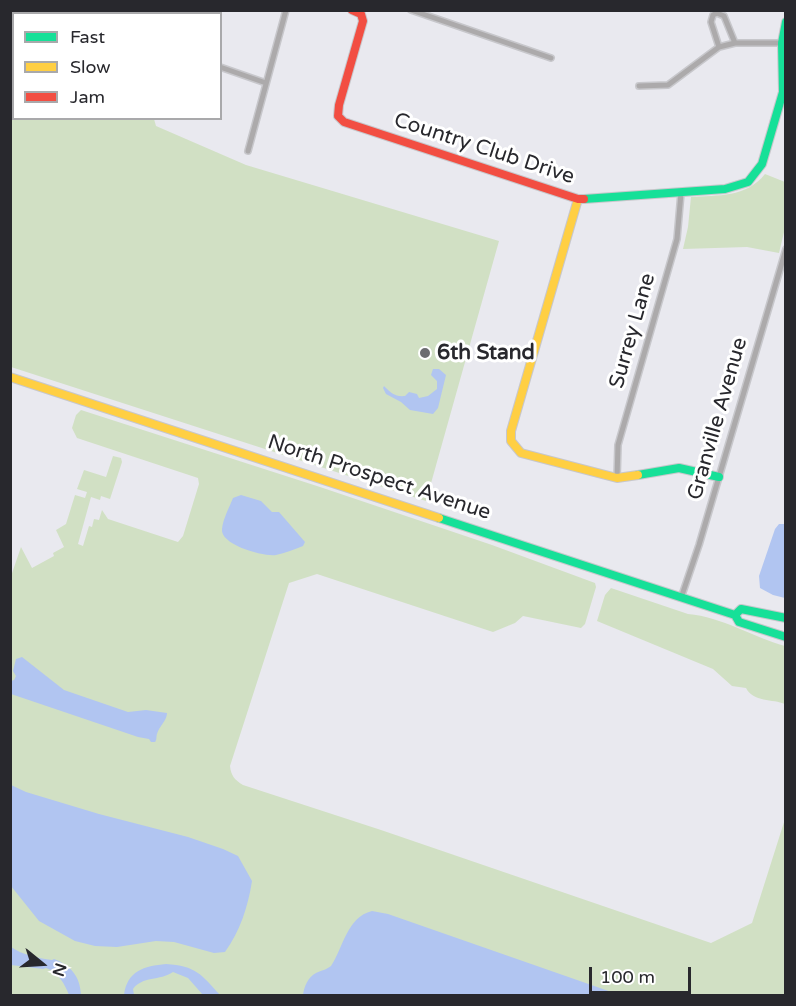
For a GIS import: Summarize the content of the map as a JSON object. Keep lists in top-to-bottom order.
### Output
{
  "streets": {
    "street": [
      "Country Club Drive",
      "Surrey Lane",
      "Granville Avenue",
      "North Prospect Avenue"
    ]
  },
  "crossings": [
    ["Country Club Drive", "Surrey Lane"],
    ["Granville Avenue", "North Prospect Avenue"]
  ],
  "places": ["6th Stand"],
  "legend": ["Fast", "Slow", "Jam"],
  "scale_bar": "100 m",
  "north": "right"
}
